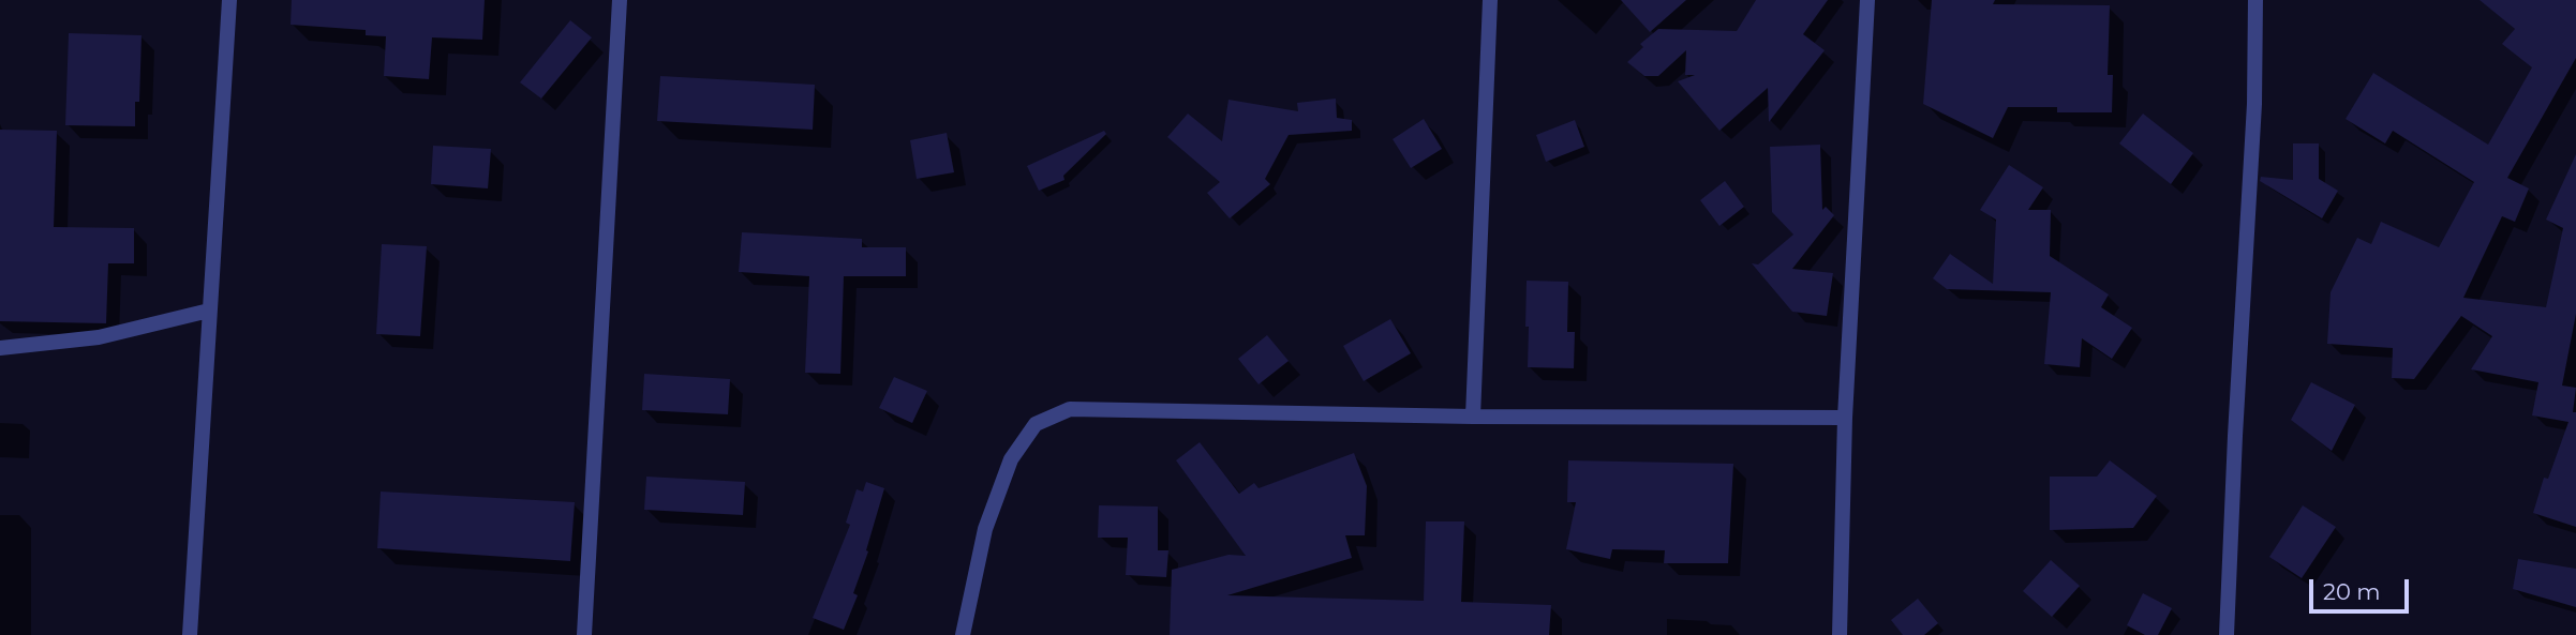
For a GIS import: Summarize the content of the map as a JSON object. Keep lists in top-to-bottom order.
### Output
{
  "scale_bar": "20 m"
}
